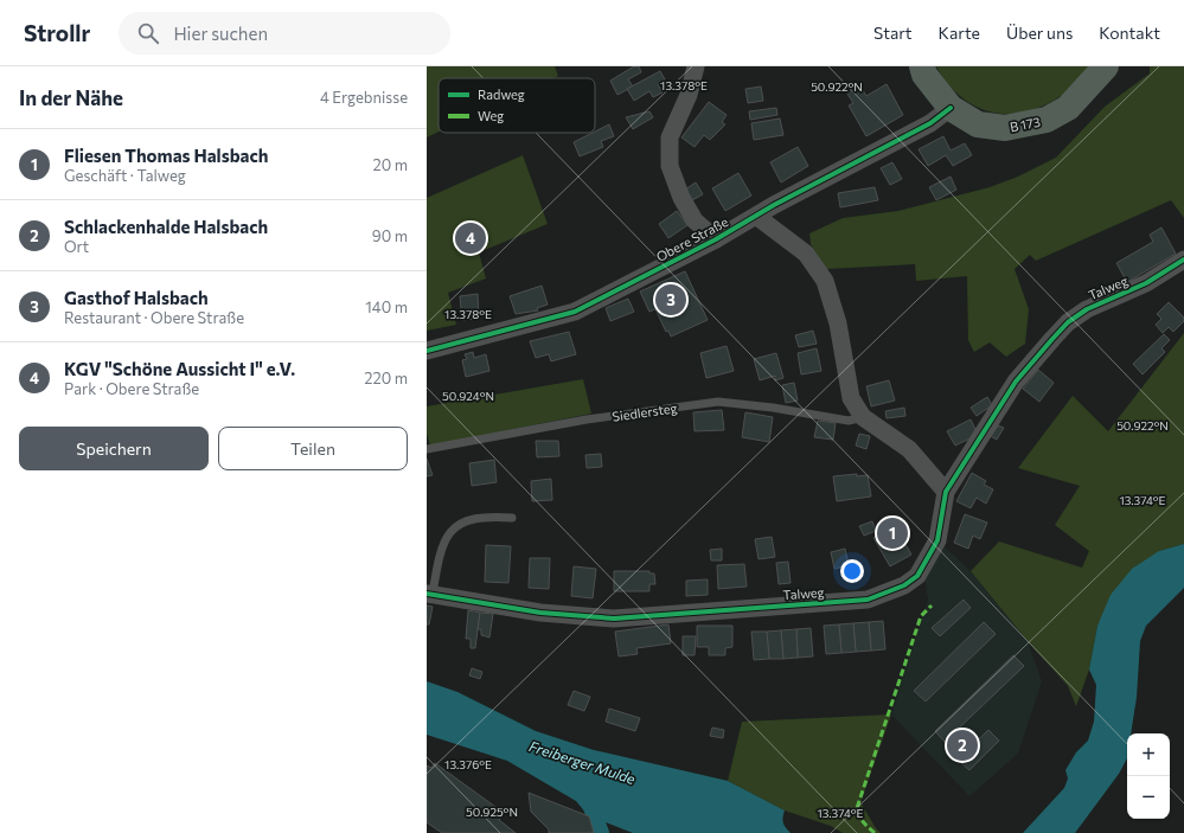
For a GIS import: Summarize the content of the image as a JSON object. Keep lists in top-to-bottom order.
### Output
{
  "streets": {
    "main road": ["B 173"],
    "street": ["Obere Straße", "Talweg"],
    "lane": ["Siedlersteg"]
  },
  "crossings": [
    ["B 173", "Obere Straße"]
  ],
  "water": ["Freiberger Mulde"],
  "legend": ["Radweg", "Weg"],
  "page": {
    "header": "Strollr",
    "search": "Hier suchen",
    "nav": [
      "Start",
      "Karte",
      "Über uns",
      "Kontakt"
    ],
    "heading": ["In der Nähe", "4 Ergebnisse"],
    "list": [
      {
        "mark": "1",
        "name": "Fliesen Thomas Halsbach",
        "note": "Geschäft · Talweg",
        "value": "20 m"
      },
      {
        "mark": "2",
        "name": "Schlackenhalde Halsbach",
        "note": "Ort",
        "value": "90 m"
      },
      {
        "mark": "3",
        "name": "Gasthof Halsbach",
        "note": "Restaurant · Obere Straße",
        "value": "140 m"
      },
      {
        "mark": "4",
        "name": "KGV \"Schöne Aussicht I\" e.V.",
        "note": "Park · Obere Straße",
        "value": "220 m"
      }
    ],
    "pins": [
      "4",
      "3",
      "1",
      "2"
    ],
    "buttons": ["Speichern", "Teilen"],
    "map_buttons": ["+", "−"]
  },
  "coordinates": [
    "13.378°E",
    "50.922°N",
    "50.924°N",
    "13.374°E",
    "13.376°E",
    "50.925°N"
  ]
}
